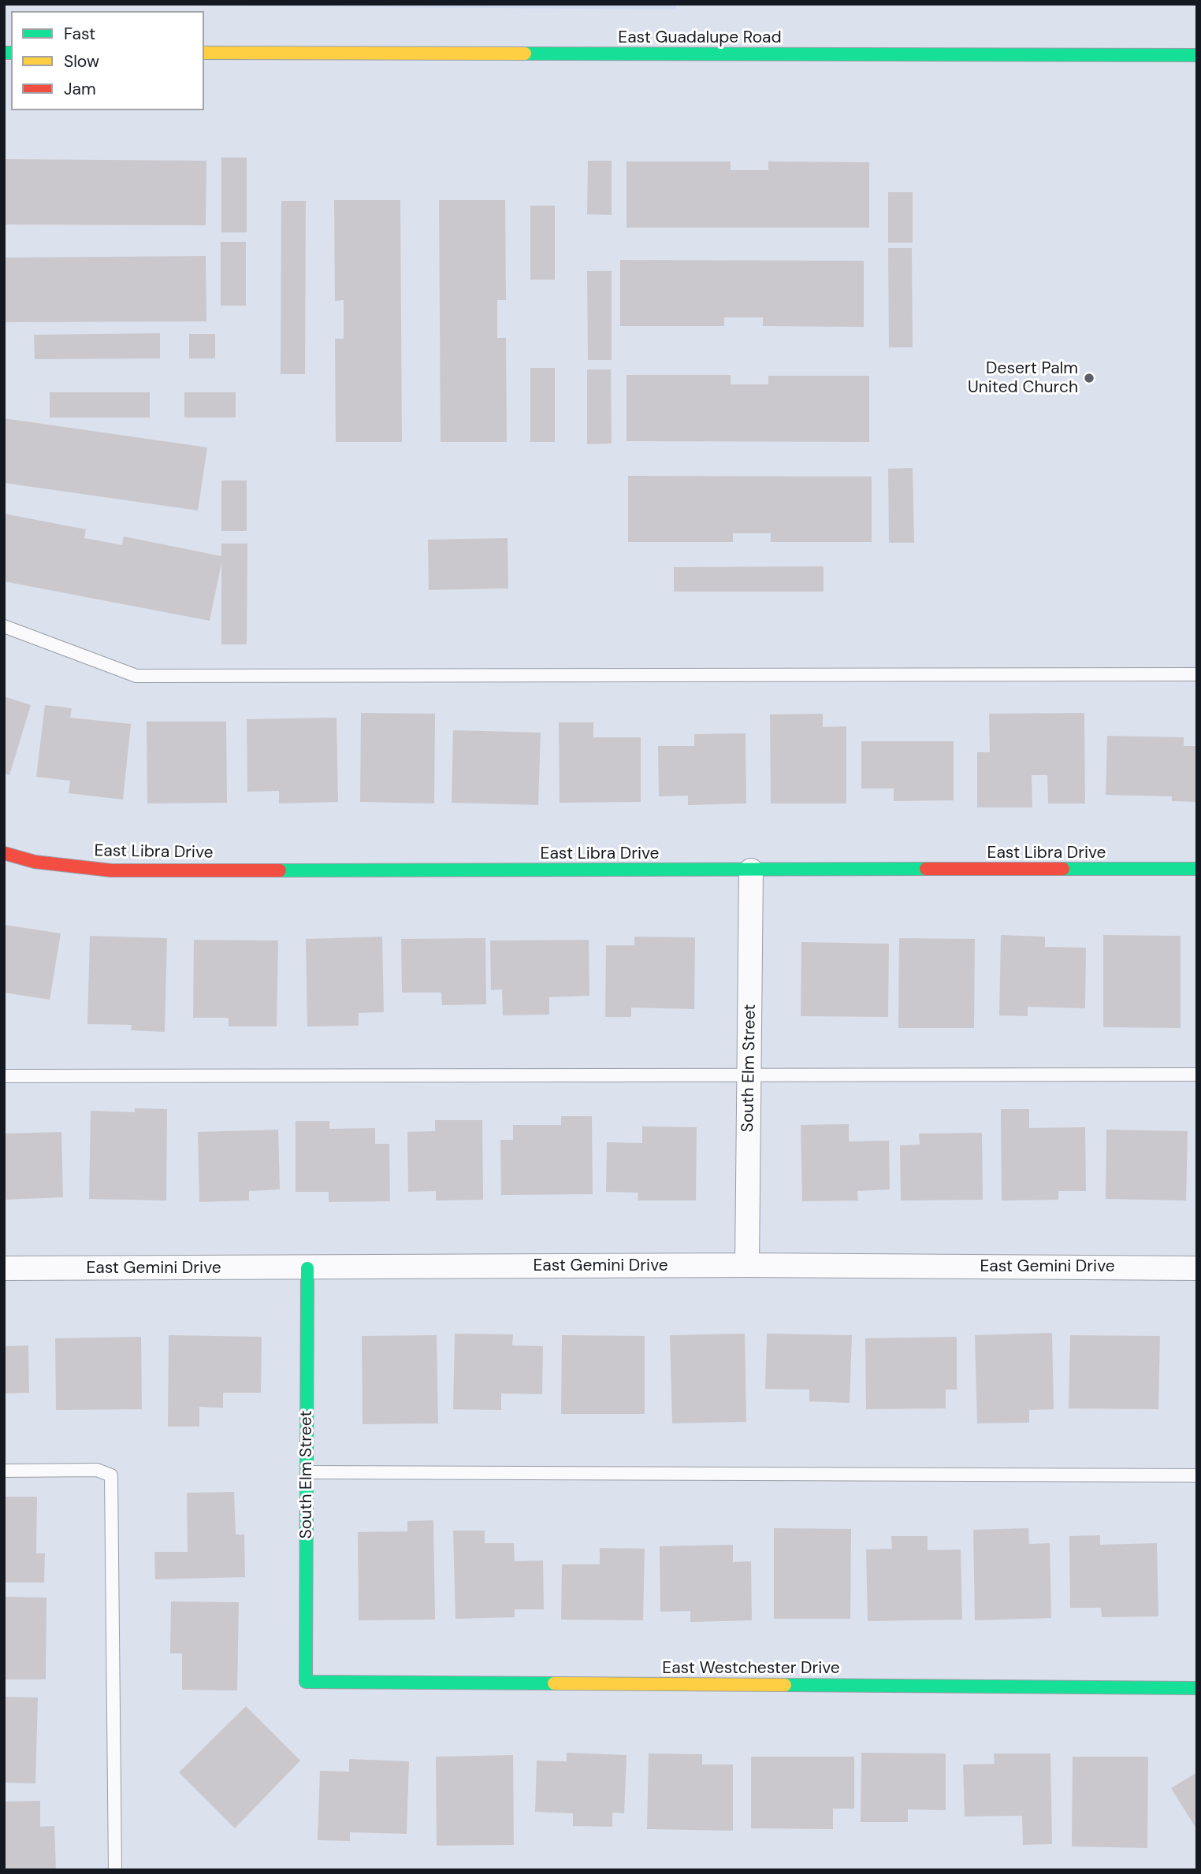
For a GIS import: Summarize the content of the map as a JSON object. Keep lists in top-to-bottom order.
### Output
{
  "streets": {
    "street": [
      "East Guadalupe Road",
      "East Libra Drive",
      "South Elm Street",
      "East Gemini Drive",
      "East Westchester Drive"
    ]
  },
  "crossings": [
    ["East Libra Drive", "South Elm Street"],
    ["South Elm Street", "East Gemini Drive"],
    ["South Elm Street", "East Westchester Drive"]
  ],
  "places": ["Desert Palm United Church"],
  "legend": ["Fast", "Slow", "Jam"]
}
